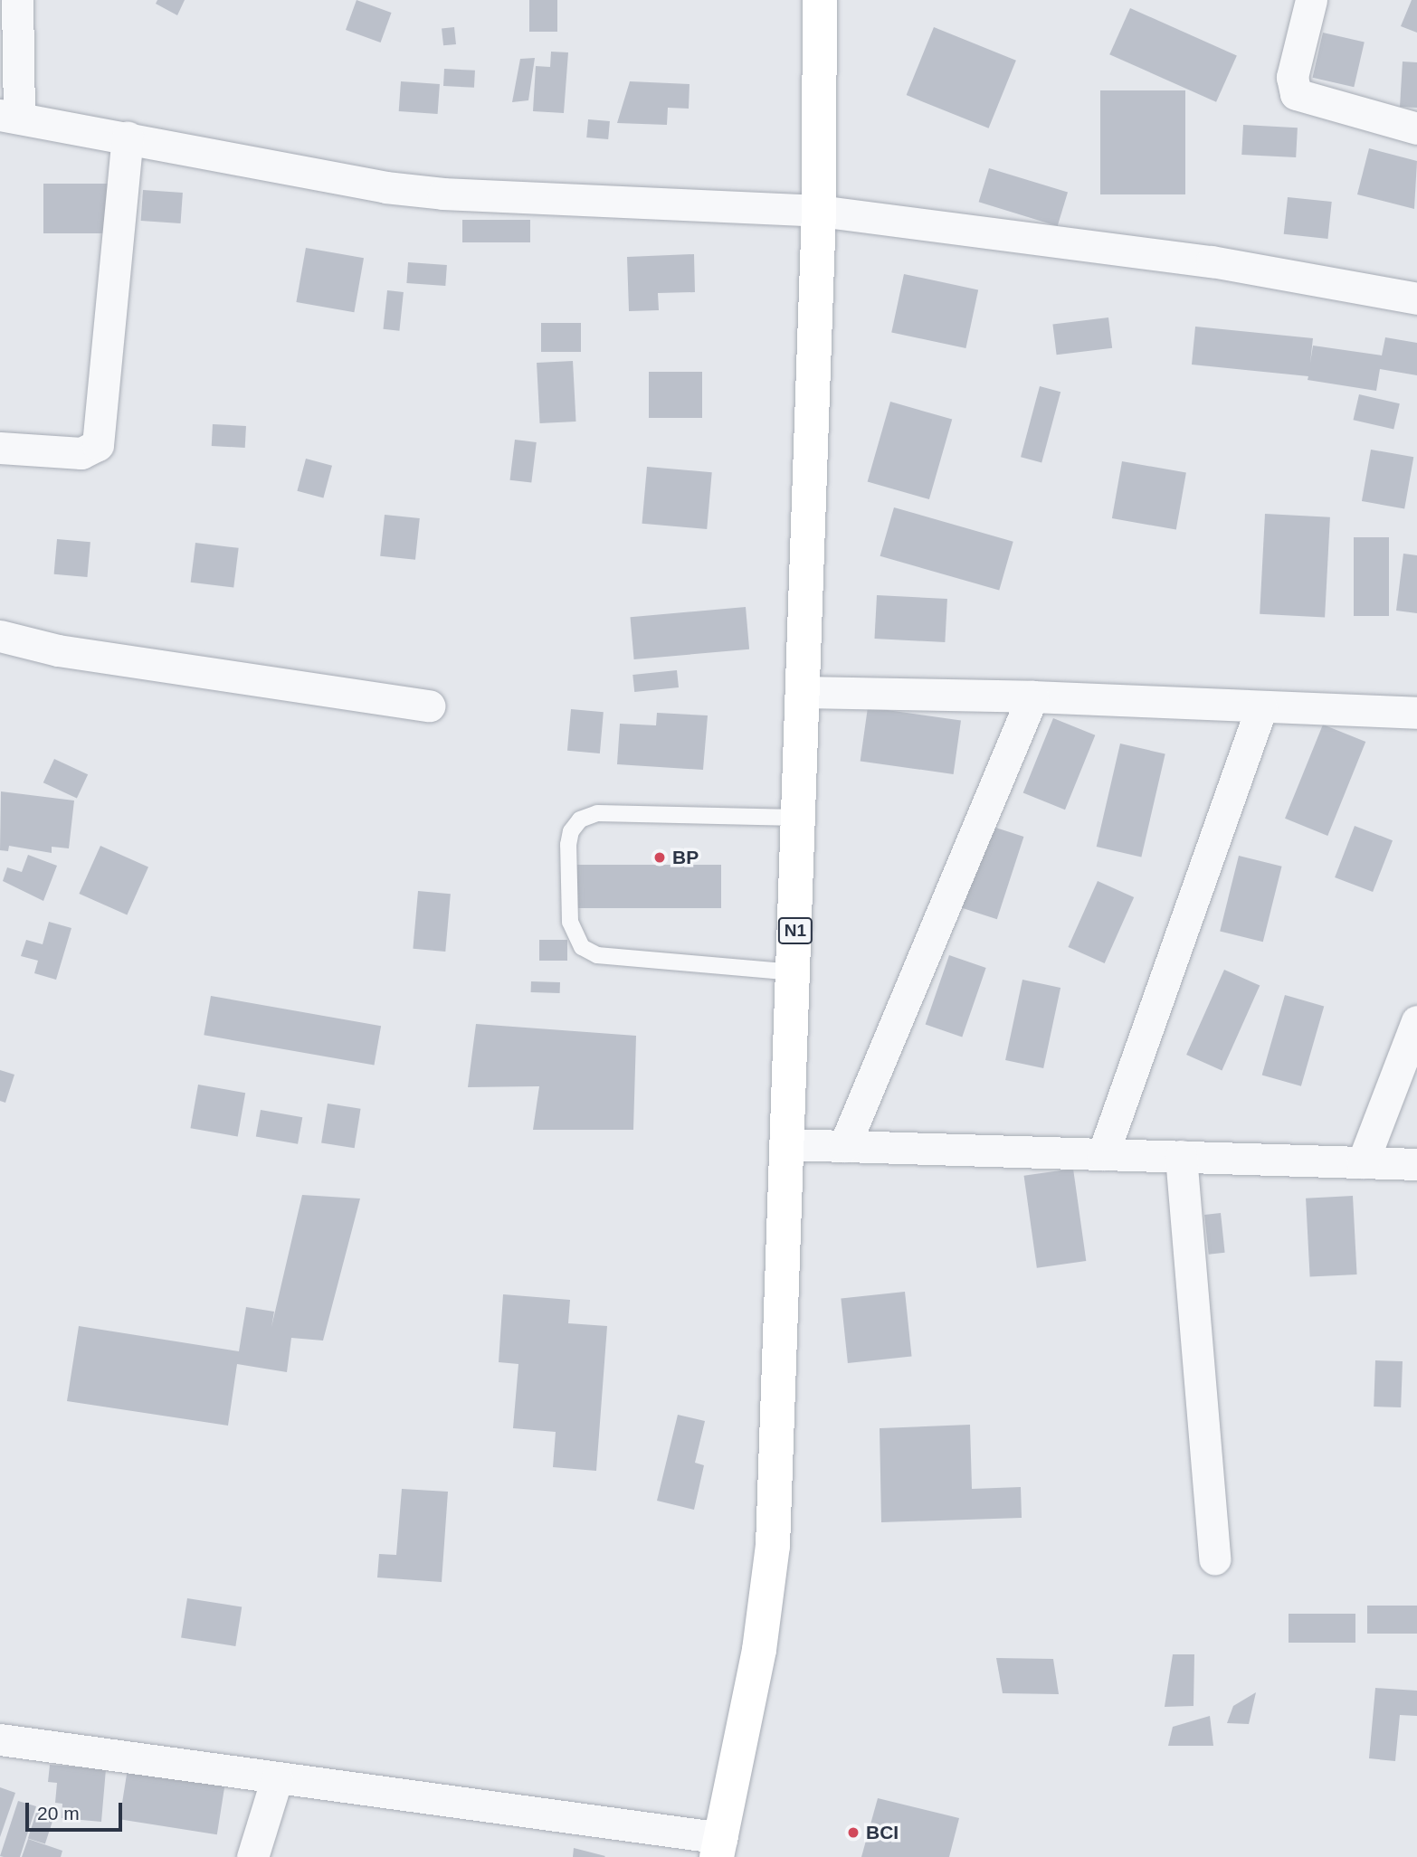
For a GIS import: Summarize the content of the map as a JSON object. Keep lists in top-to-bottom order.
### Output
{
  "streets": {
    "highway": ["N1"]
  },
  "places": ["BP", "BCI"],
  "scale_bar": "20 m"
}
